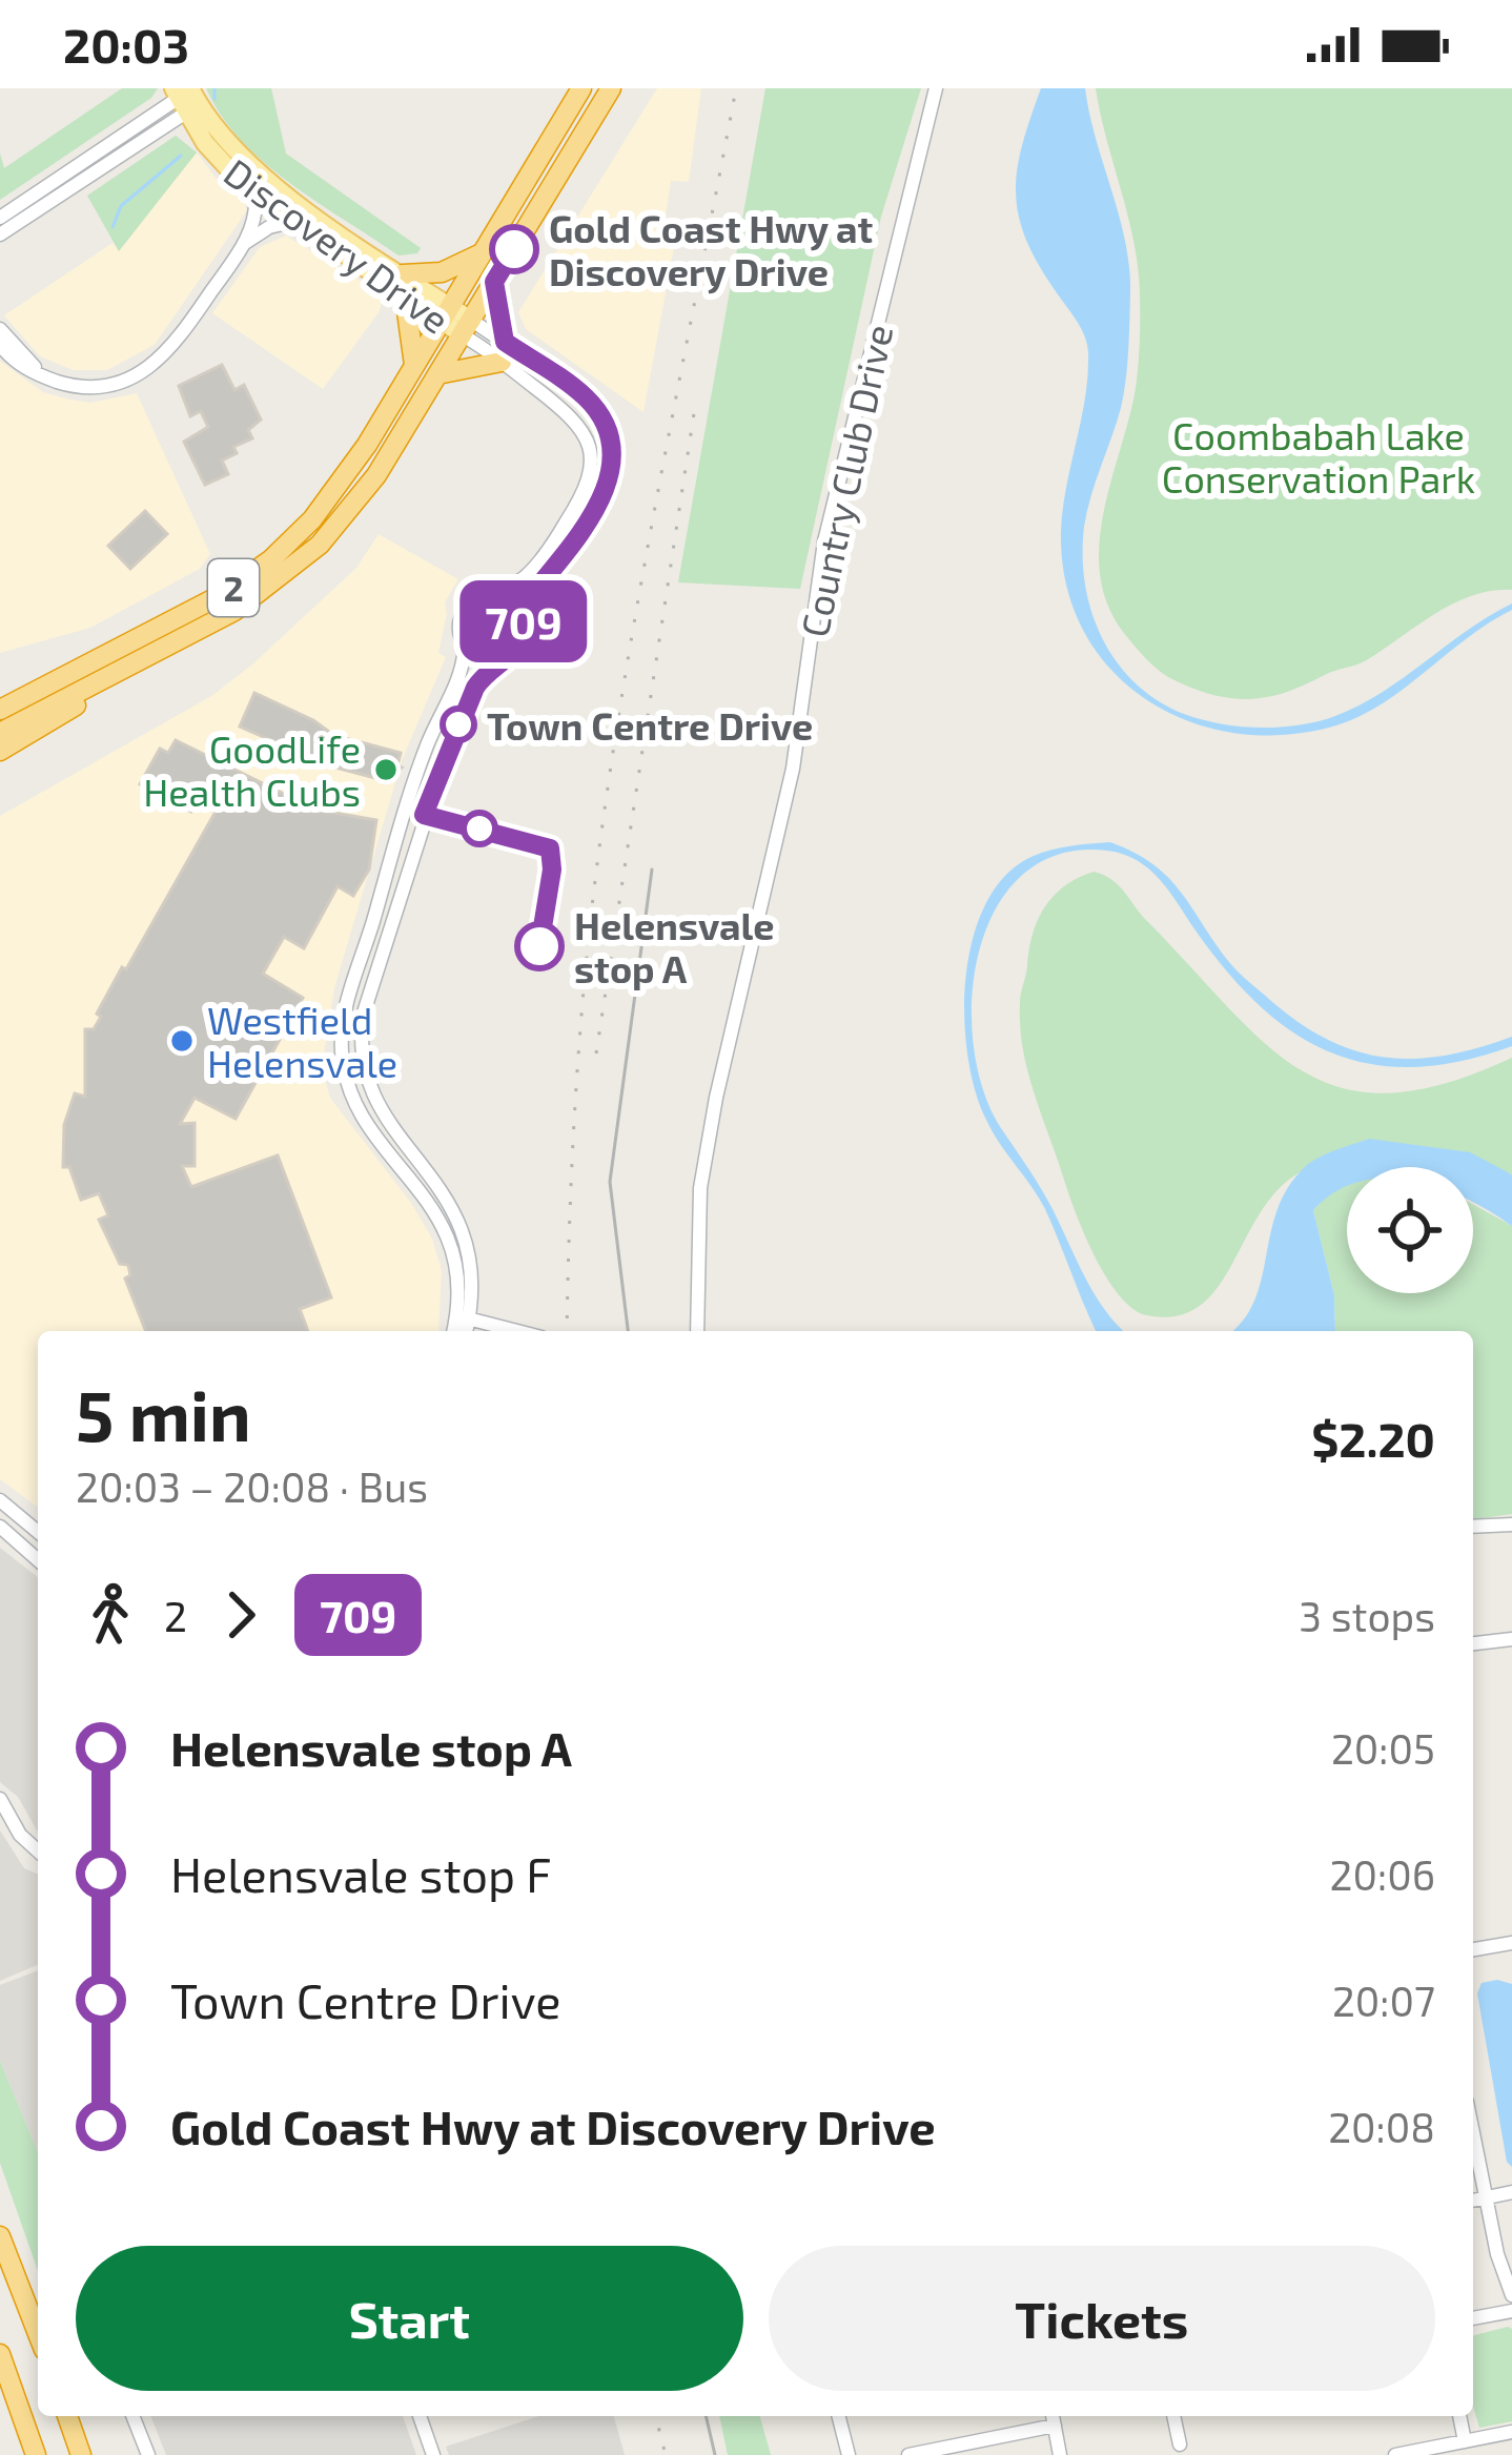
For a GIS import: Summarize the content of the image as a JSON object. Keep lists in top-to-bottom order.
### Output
{
  "streets": {
    "highway": ["2"],
    "main road": ["Discovery Drive"],
    "street": ["Country Club Drive"]
  },
  "crossings": [
    ["Discovery Drive", "2"]
  ],
  "parks": ["Coombabah Lake Conservation Park"],
  "places": [
    "Gold Coast Hwy at Discovery Drive",
    "Town Centre Drive",
    "GoodLife Health Clubs",
    "Helensvale stop A",
    "Westfield Helensvale"
  ],
  "lines": ["bus line 709"],
  "page": {
    "status": "20:03",
    "on_map": "709",
    "heading": ["5 min", "20:03 – 20:08 · Bus", "$2.20"],
    "legs": ["2", "709", "3 stops"],
    "list": [
      {
        "name": "Helensvale stop A",
        "value": "20:05"
      },
      {
        "name": "Helensvale stop F",
        "value": "20:06"
      },
      {
        "name": "Town Centre Drive",
        "value": "20:07"
      },
      {
        "name": "Gold Coast Hwy at Discovery Drive",
        "value": "20:08"
      }
    ],
    "buttons": ["Start", "Tickets"]
  }
}
